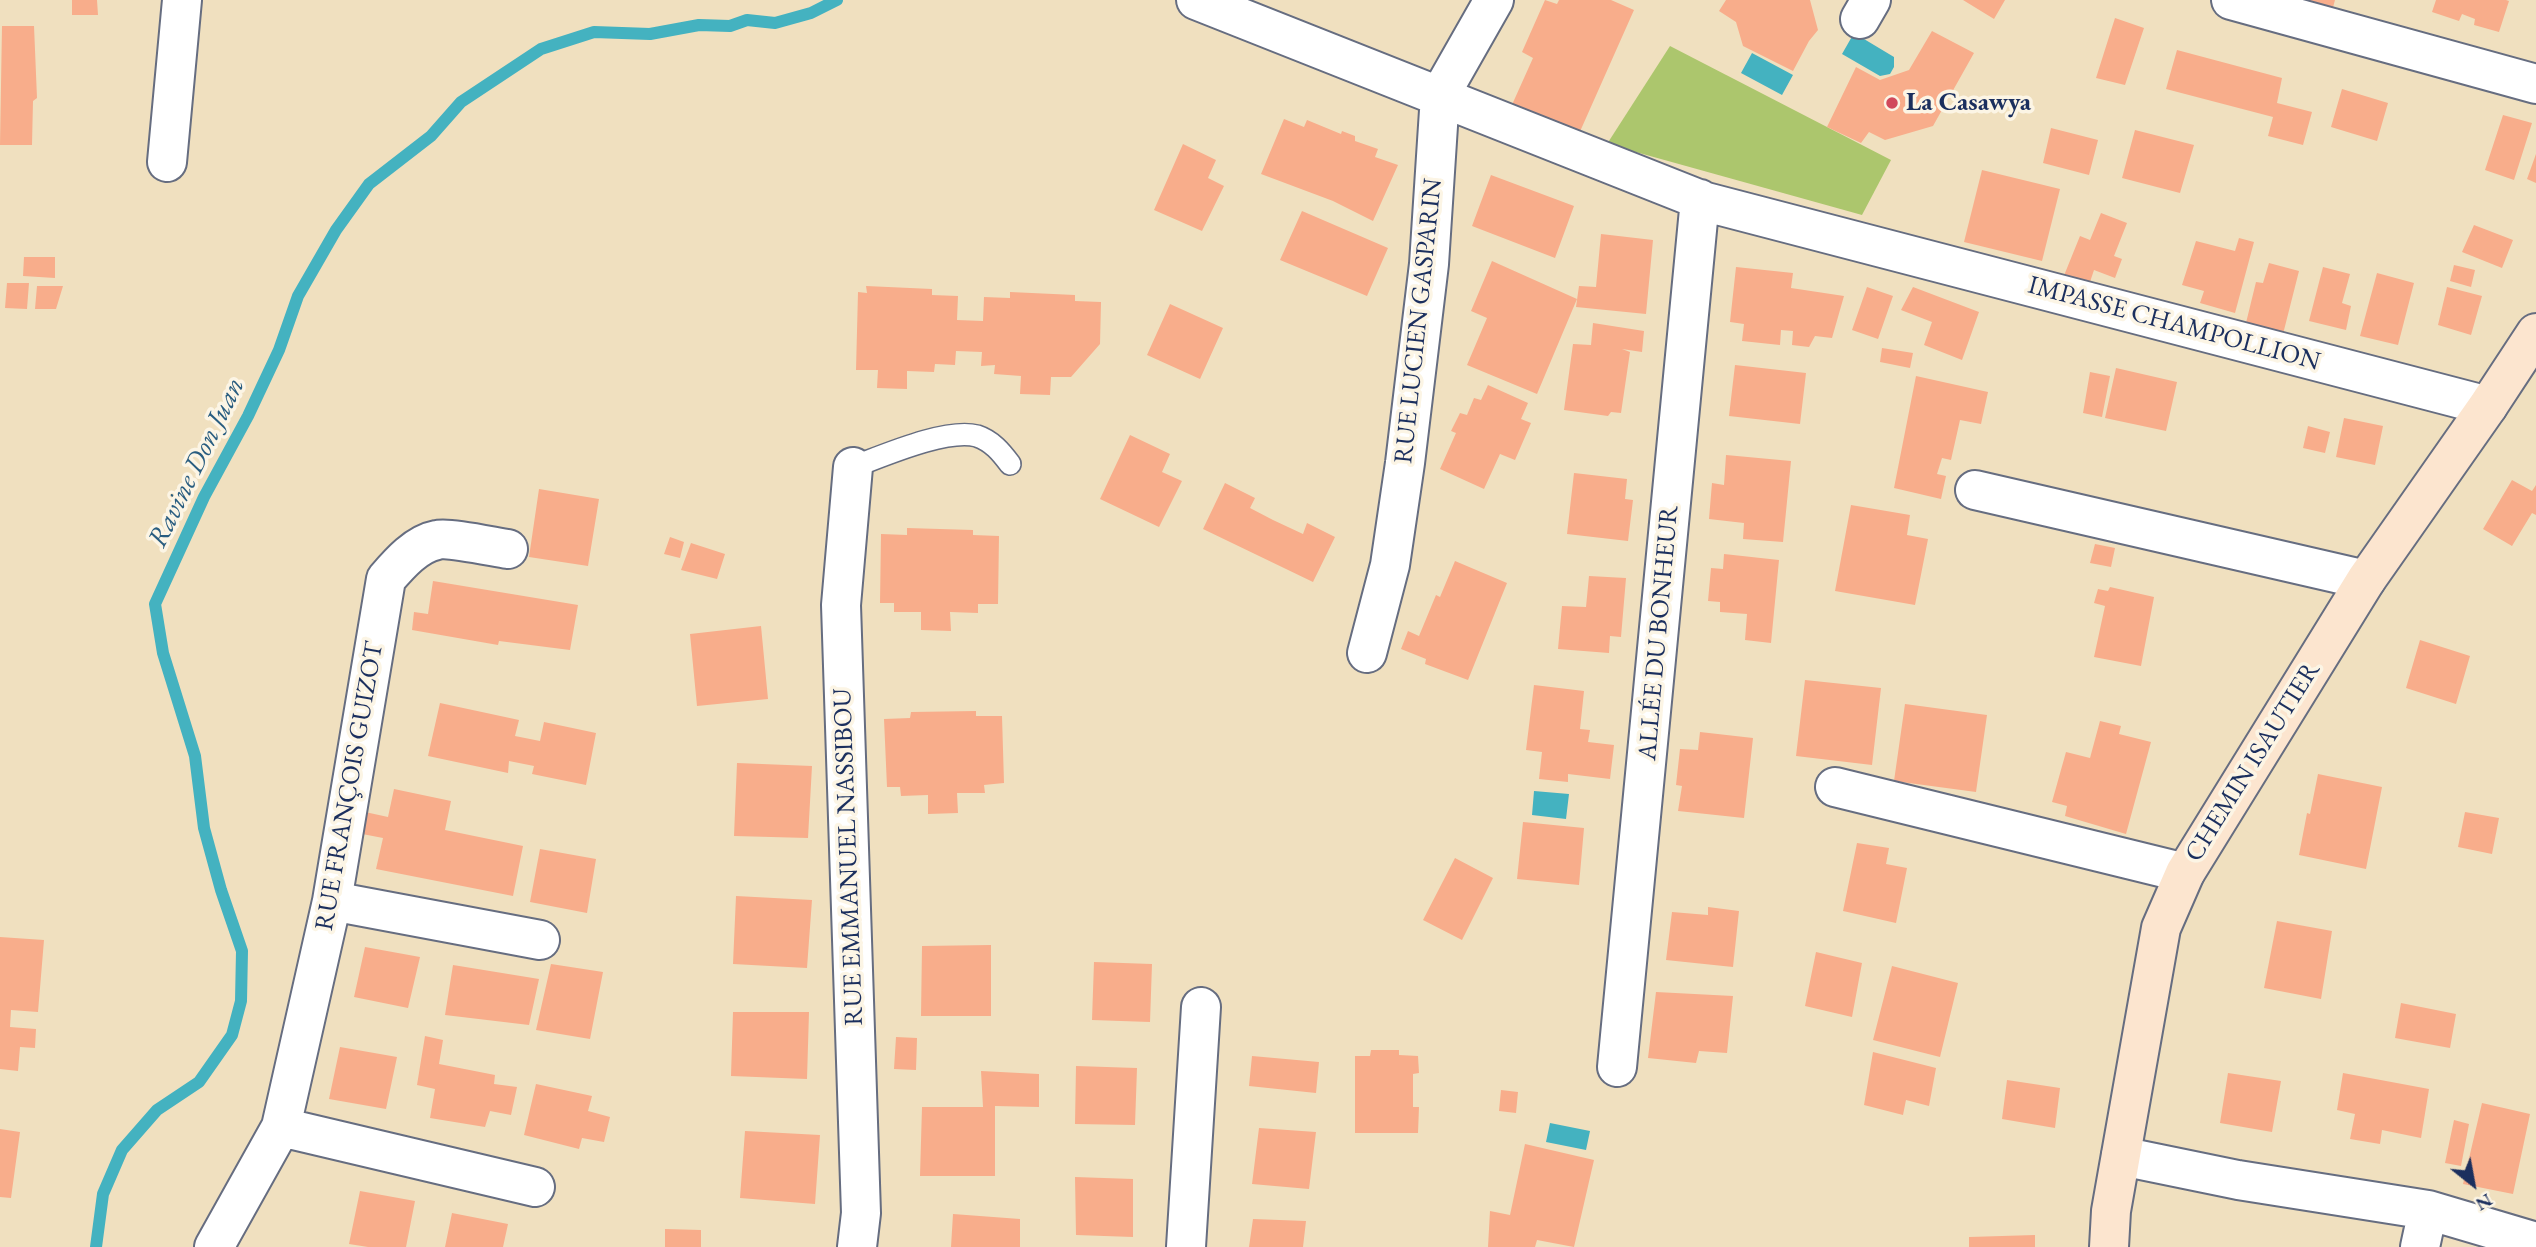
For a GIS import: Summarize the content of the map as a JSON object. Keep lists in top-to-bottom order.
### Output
{
  "streets": {
    "main road": ["CHEMIN ISAUTIER"],
    "street": [
      "RUE LUCIEN GASPARIN",
      "IMPASSE CHAMPOLLION",
      "ALLÉE DU BONHEUR",
      "RUE FRANÇOIS GUIZOT",
      "RUE EMMANUEL NASSIBOU"
    ]
  },
  "crossings": [
    ["IMPASSE CHAMPOLLION", "ALLÉE DU BONHEUR"],
    ["IMPASSE CHAMPOLLION", "CHEMIN ISAUTIER"]
  ],
  "water": ["Ravine Don Juan"],
  "places": ["La Casawya"],
  "north": "bottom right"
}
